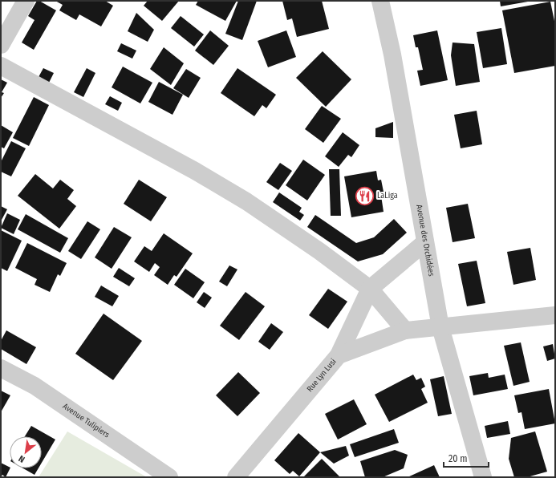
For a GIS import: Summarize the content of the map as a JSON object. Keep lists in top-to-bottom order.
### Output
{
  "streets": {
    "street": ["Avenue des Orchidées", "Rue Lyn Lusi", "Avenue Tulipiers"]
  },
  "crossings": [
    ["Avenue des Orchidées", "Rue Lyn Lusi"]
  ],
  "places": {
    "restaurant": ["LaLiga"]
  },
  "scale_bar": "20 m",
  "north": "bottom left"
}
